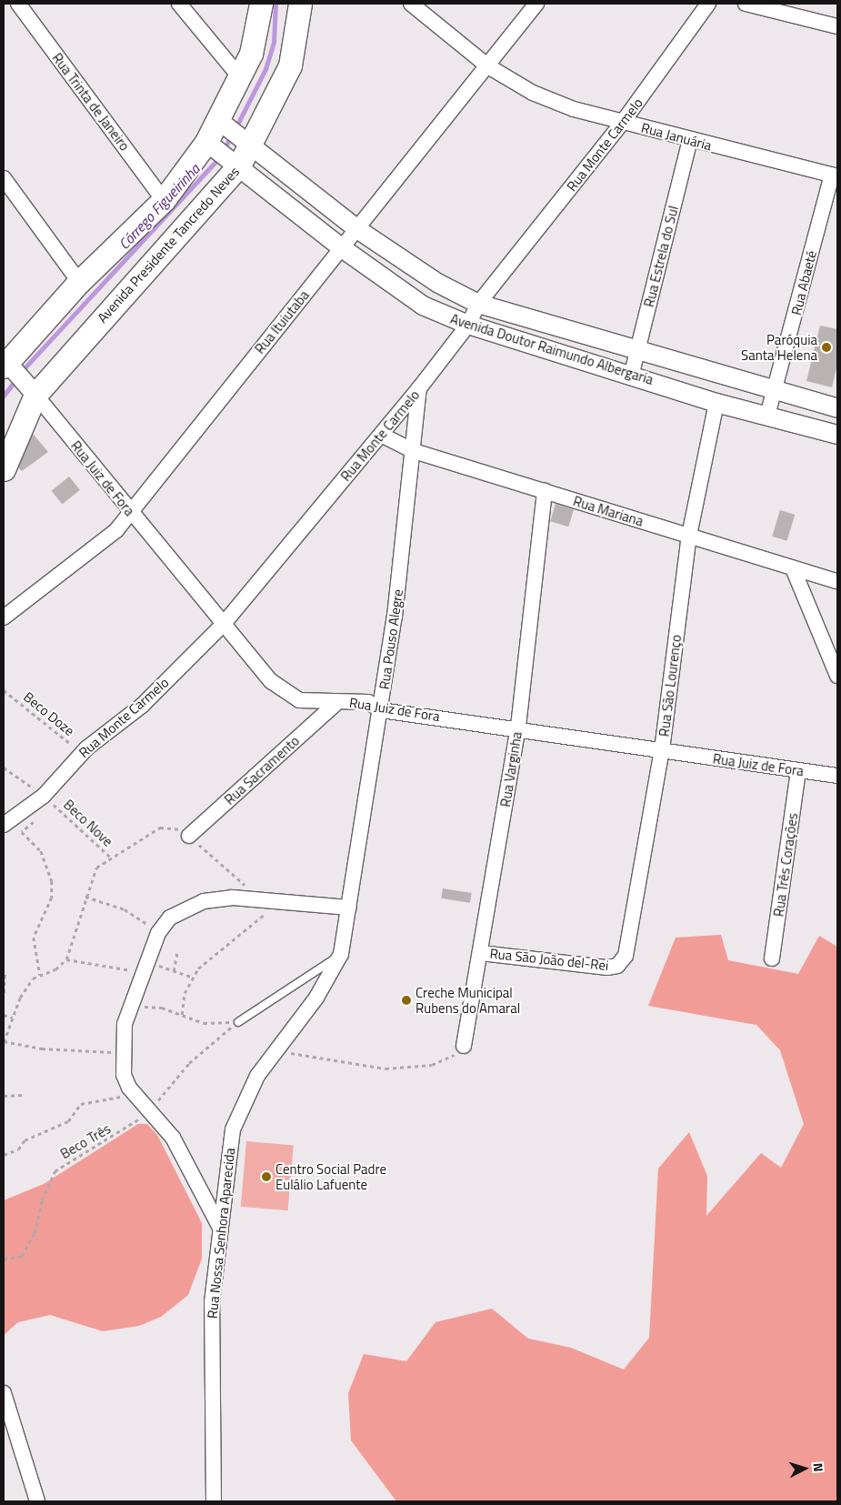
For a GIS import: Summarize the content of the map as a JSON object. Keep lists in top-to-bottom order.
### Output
{
  "streets": {
    "main road": ["Avenida Presidente Tancredo Neves"],
    "street": [
      "Rua Trinta de Janeiro",
      "Rua Januária",
      "Rua Monte Carmelo",
      "Rua Estrela do Sul",
      "Rua Abaeté",
      "Rua Ituiutaba",
      "Avenida Doutor Raimundo Albergaria",
      "Rua Juiz de Fora",
      "Rua Mariana",
      "Rua Pouso Alegre",
      "Rua São Lourenço",
      "Rua Varginha",
      "Rua Sacramento",
      "Rua Três Corações",
      "Rua São João del-Rei",
      "Rua Nossa Senhora Aparecida"
    ],
    "path": ["Beco Doze", "Beco Nove", "Beco Três"]
  },
  "crossings": [
    ["Rua Januária", "Rua Monte Carmelo"],
    ["Rua Januária", "Rua Estrela do Sul"],
    ["Rua Januária", "Rua Abaeté"],
    ["Rua Januária", "Rua Ituiutaba"],
    ["Rua Monte Carmelo", "Avenida Doutor Raimundo Albergaria"],
    ["Rua Monte Carmelo", "Rua Juiz de Fora"],
    ["Rua Monte Carmelo", "Rua Mariana"],
    ["Rua Monte Carmelo", "Rua Pouso Alegre"],
    ["Rua Monte Carmelo", "Beco Doze"],
    ["Rua Monte Carmelo", "Beco Nove"],
    ["Avenida Presidente Tancredo Neves", "Avenida Doutor Raimundo Albergaria"],
    ["Avenida Presidente Tancredo Neves", "Rua Juiz de Fora"],
    ["Rua Estrela do Sul", "Avenida Doutor Raimundo Albergaria"],
    ["Rua Abaeté", "Avenida Doutor Raimundo Albergaria"],
    ["Rua Ituiutaba", "Avenida Doutor Raimundo Albergaria"],
    ["Rua Ituiutaba", "Rua Juiz de Fora"],
    ["Avenida Doutor Raimundo Albergaria", "Rua São Lourenço"],
    ["Rua Juiz de Fora", "Rua Pouso Alegre"],
    ["Rua Juiz de Fora", "Rua São Lourenço"],
    ["Rua Juiz de Fora", "Rua Varginha"],
    ["Rua Juiz de Fora", "Rua Sacramento"],
    ["Rua Juiz de Fora", "Rua Três Corações"],
    ["Rua Mariana", "Rua Pouso Alegre"],
    ["Rua Mariana", "Rua São Lourenço"],
    ["Rua Mariana", "Rua Varginha"],
    ["Rua Pouso Alegre", "Rua Nossa Senhora Aparecida"],
    ["Rua São Lourenço", "Rua São João del-Rei"],
    ["Rua Varginha", "Rua São João del-Rei"]
  ],
  "water": ["Córrego Figueirinha"],
  "places": ["Paróquia Santa Helena", "Creche Municipal Rubens do Amaral", "Centro Social Padre Eulálio Lafuente"],
  "north": "right"
}
